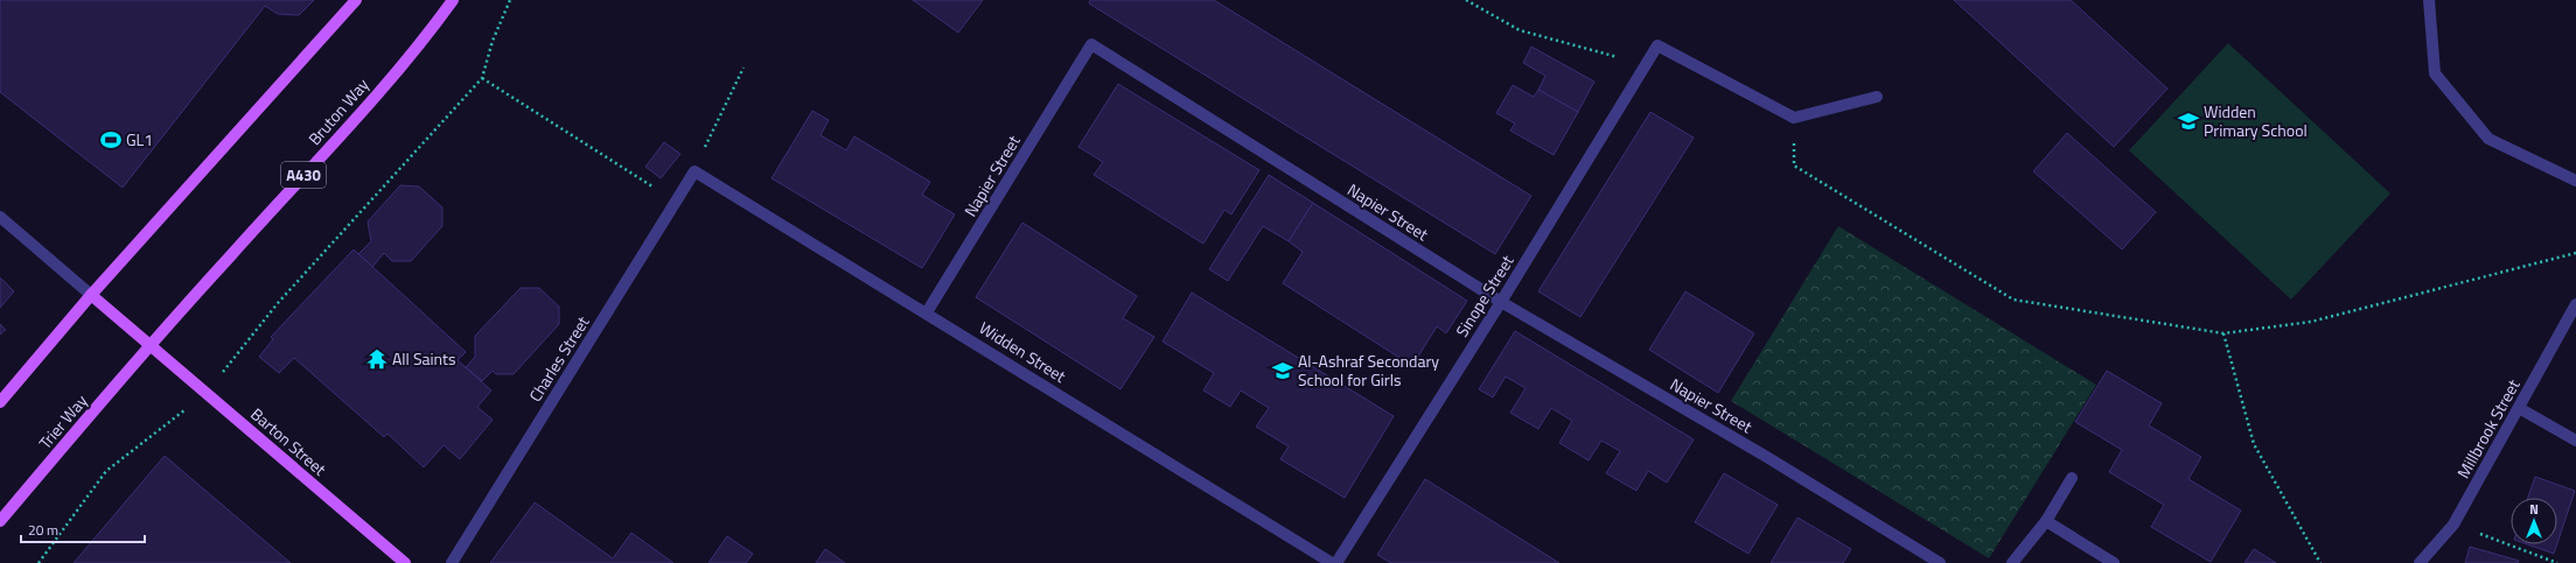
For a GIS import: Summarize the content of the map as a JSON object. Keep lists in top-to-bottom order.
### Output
{
  "streets": {
    "main road": [
      "Bruton Way",
      "A430",
      "Trier Way",
      "Barton Street"
    ],
    "street": [
      "Napier Street",
      "Sinope Street",
      "Widden Street",
      "Charles Street",
      "Millbrook Street"
    ]
  },
  "crossings": [
    ["Bruton Way", "Trier Way"],
    ["Bruton Way", "Barton Street"],
    ["Napier Street", "Sinope Street"],
    ["Napier Street", "Widden Street"],
    ["Widden Street", "Charles Street"],
    ["Trier Way", "Barton Street"]
  ],
  "places": {
    "school or university": ["Widden Primary School", "Al-Ashraf Secondary School for Girls"],
    "sports": ["GL1"],
    "temple": ["All Saints"]
  },
  "scale_bar": "20 m",
  "north": "top"
}
